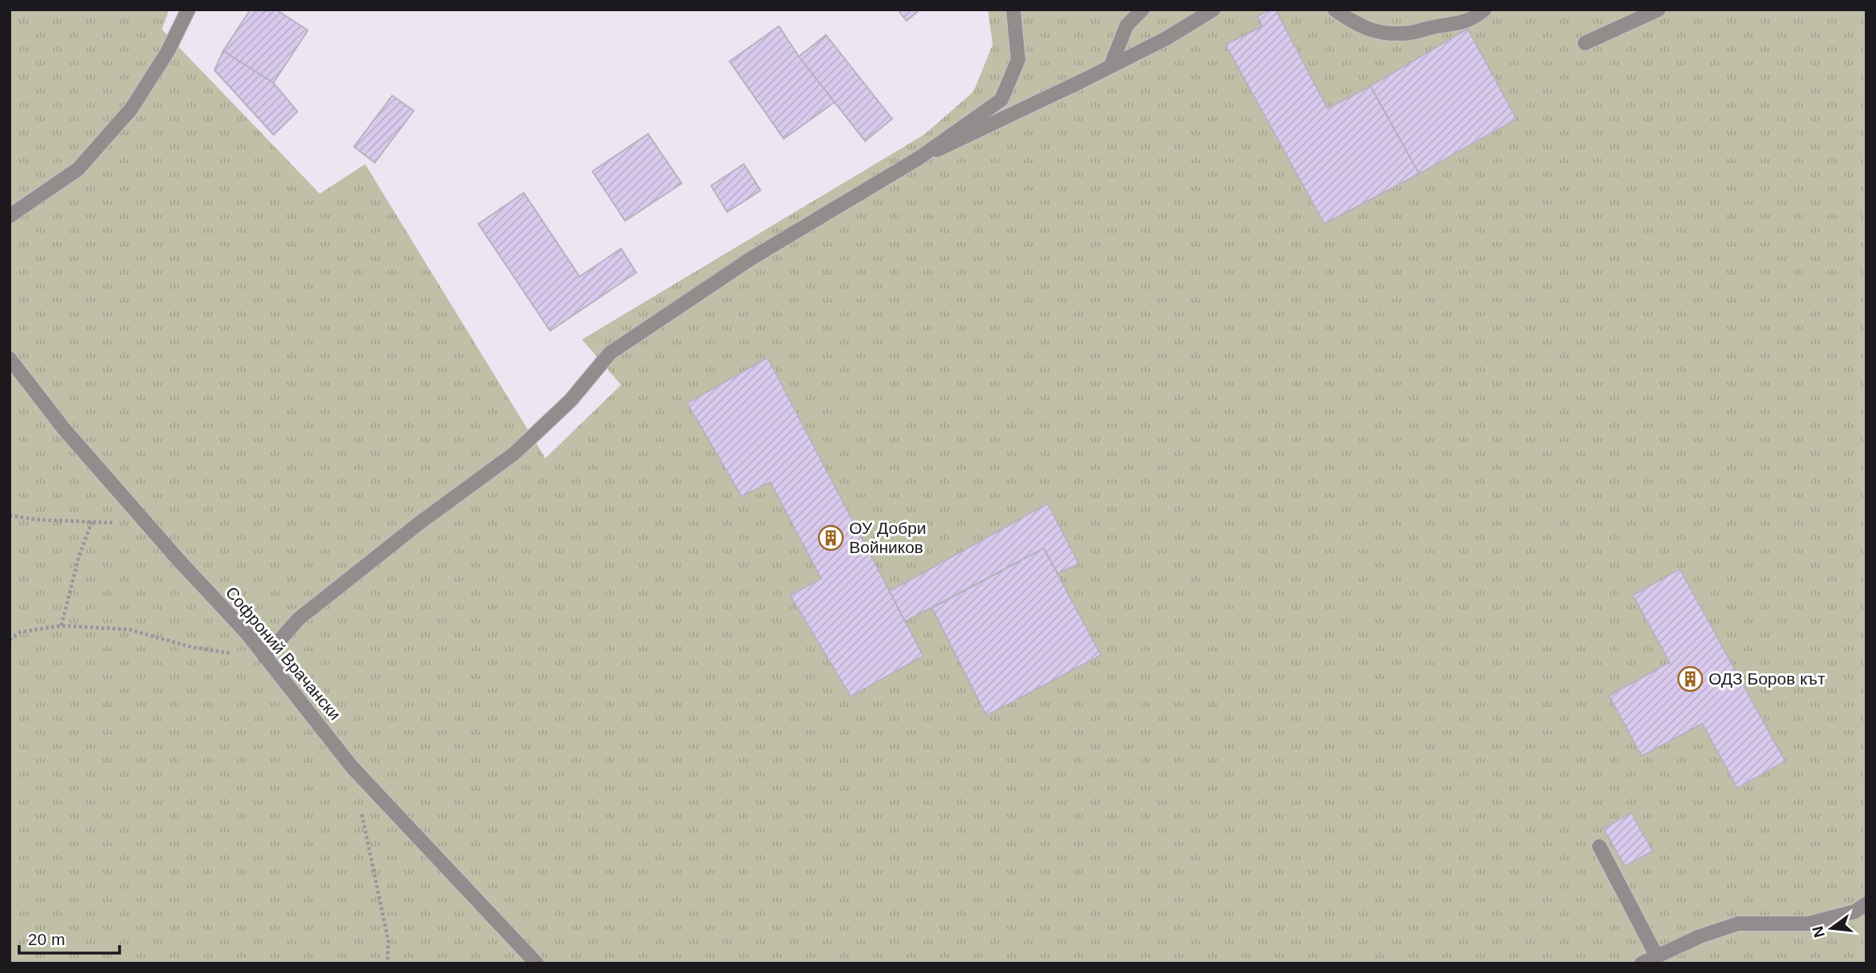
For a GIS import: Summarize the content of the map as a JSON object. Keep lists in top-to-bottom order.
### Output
{
  "streets": {
    "street": ["Софроний Врачански"]
  },
  "places": {
    "building": ["ОУ Добри Войников", "ОДЗ Боров кът"]
  },
  "scale_bar": "20 m",
  "north": "left"
}
